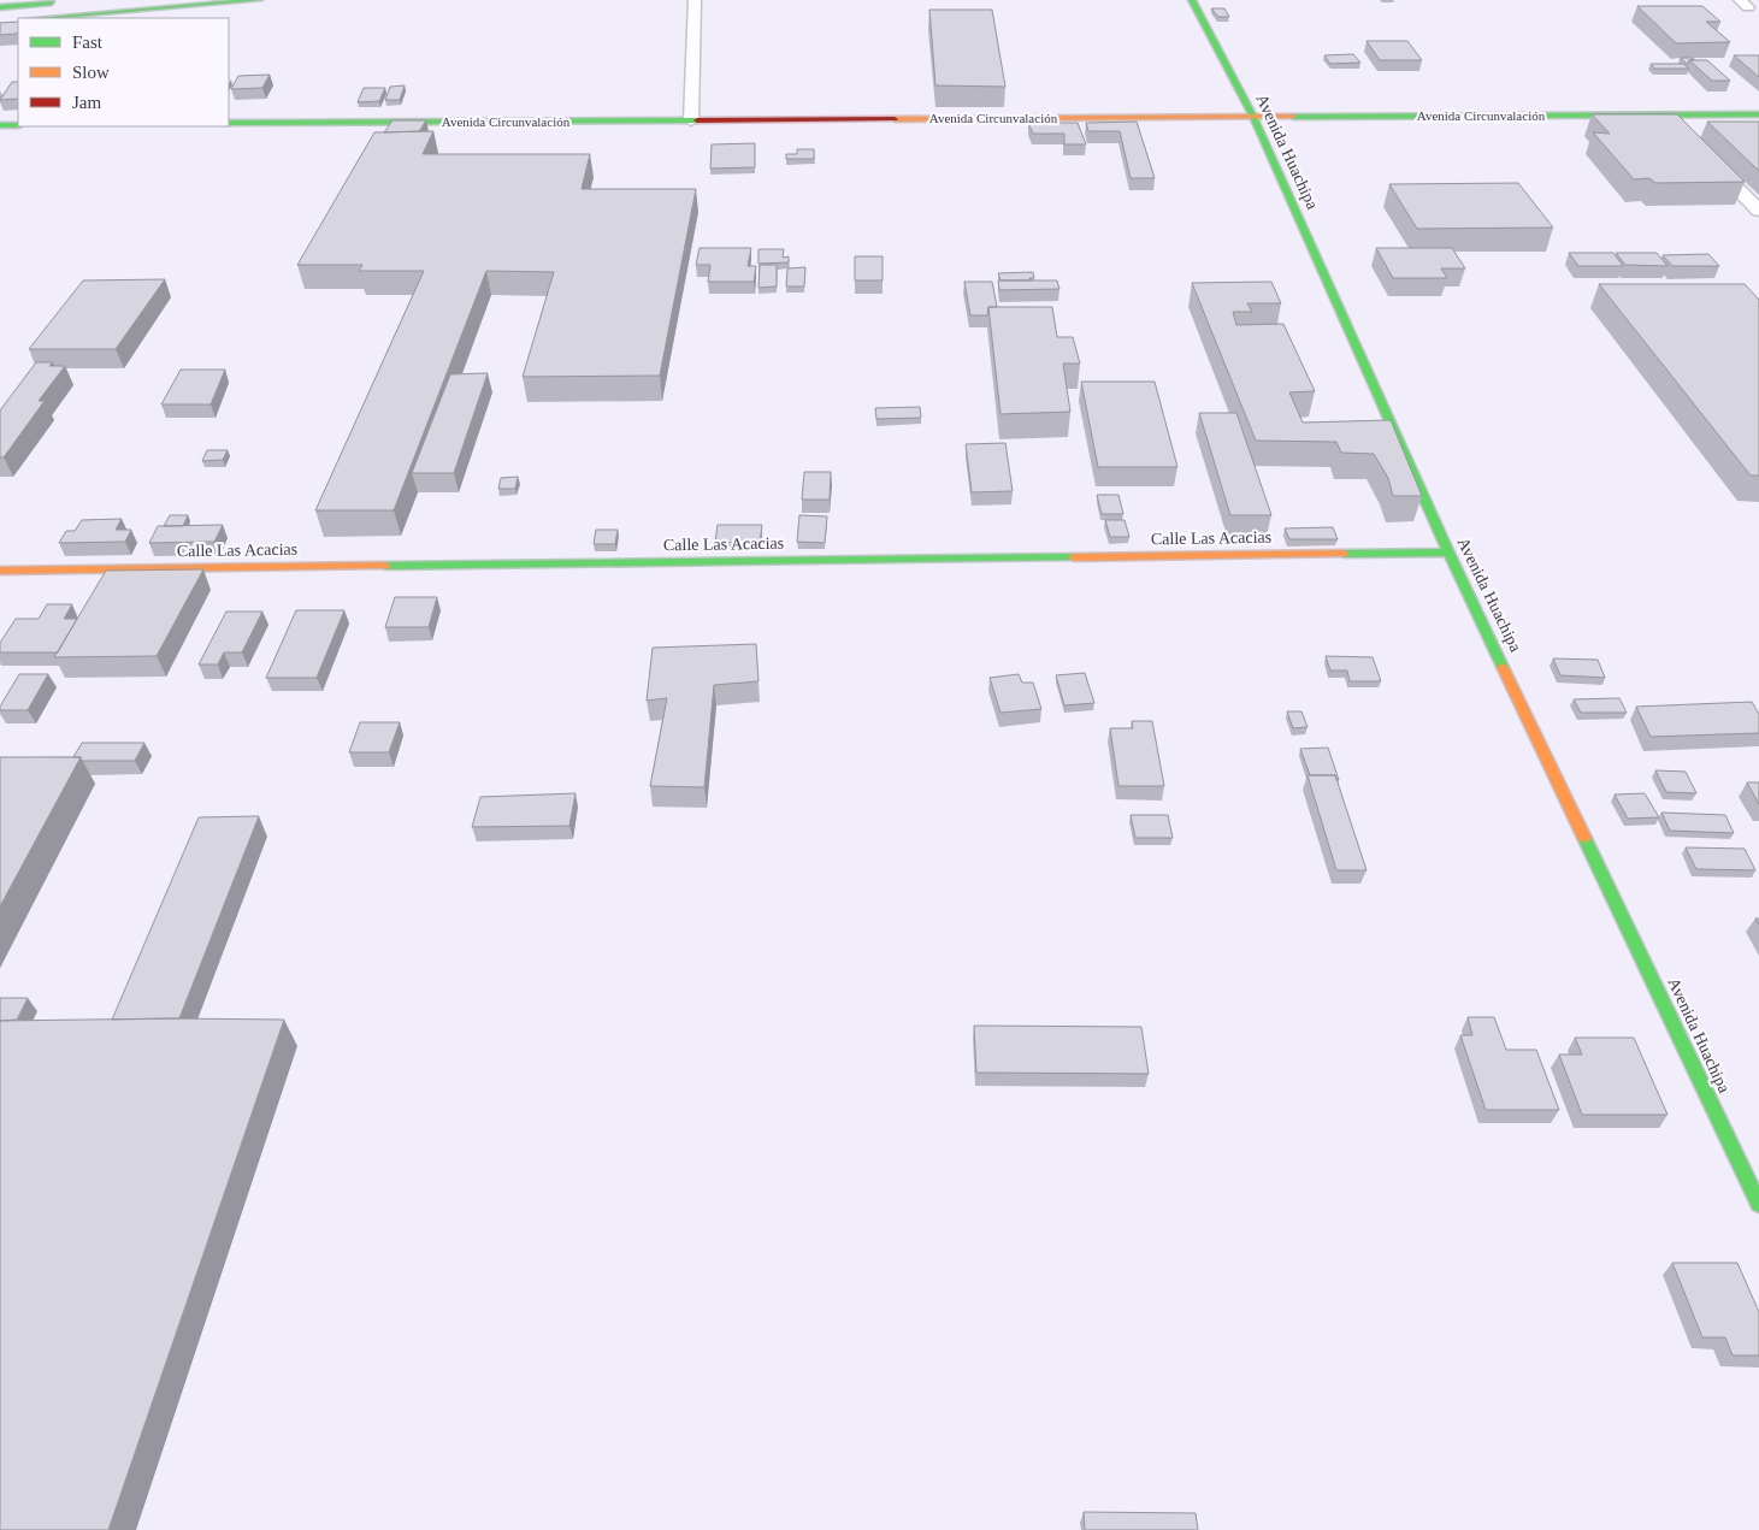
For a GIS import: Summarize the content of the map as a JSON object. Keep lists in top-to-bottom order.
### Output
{
  "streets": {
    "main road": ["Avenida Circunvalación", "Avenida Huachipa", "Calle Las Acacias"]
  },
  "crossings": [
    ["Avenida Circunvalación", "Avenida Huachipa"],
    ["Avenida Huachipa", "Calle Las Acacias"]
  ],
  "legend": ["Fast", "Slow", "Jam"]
}
